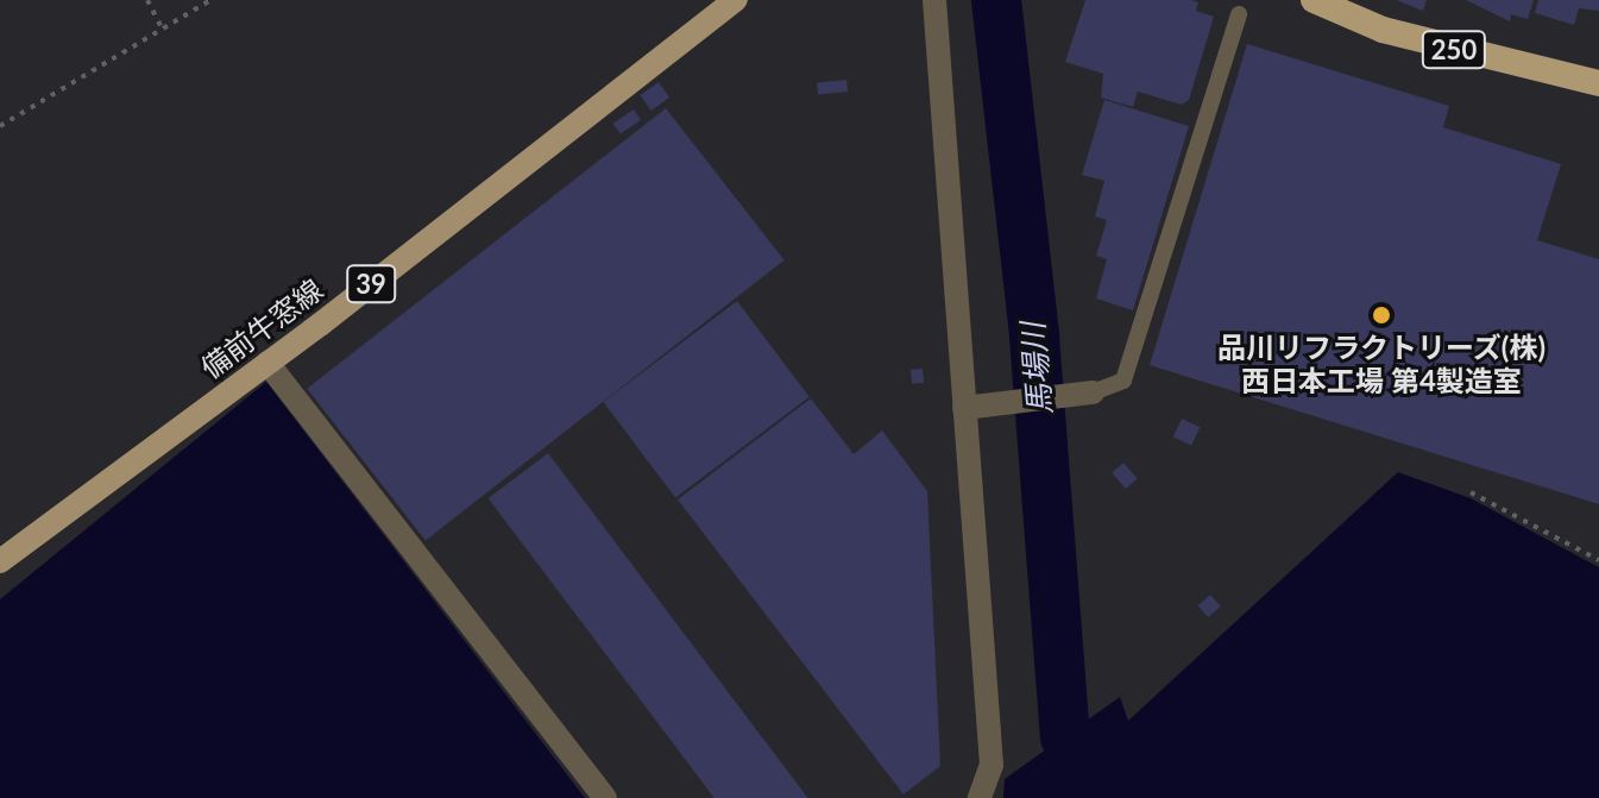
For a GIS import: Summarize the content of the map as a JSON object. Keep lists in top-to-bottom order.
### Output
{
  "streets": {
    "highway": ["250"],
    "main road": ["39", "備前牛窓線"]
  },
  "water": ["馬場川"],
  "places": ["品川リフラクトリーズ(株) 西日本工場 第4製造室"]
}
